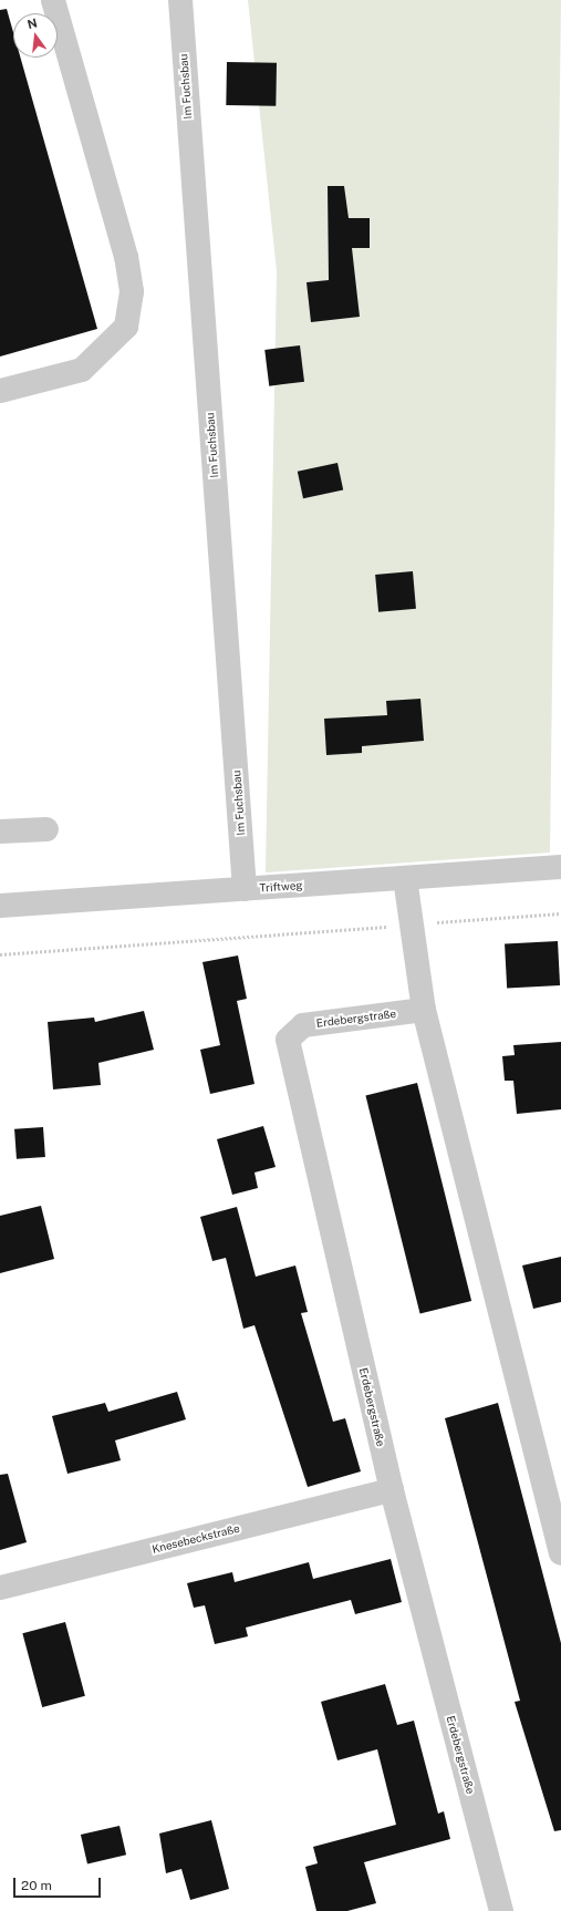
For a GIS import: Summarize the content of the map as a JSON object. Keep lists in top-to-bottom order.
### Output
{
  "streets": {
    "street": [
      "Im Fuchsbau",
      "Triftweg",
      "Erdebergstraße",
      "Knesebeckstraße"
    ]
  },
  "crossings": [
    ["Im Fuchsbau", "Triftweg"],
    ["Erdebergstraße", "Knesebeckstraße"]
  ],
  "scale_bar": "20 m",
  "north": "top"
}
